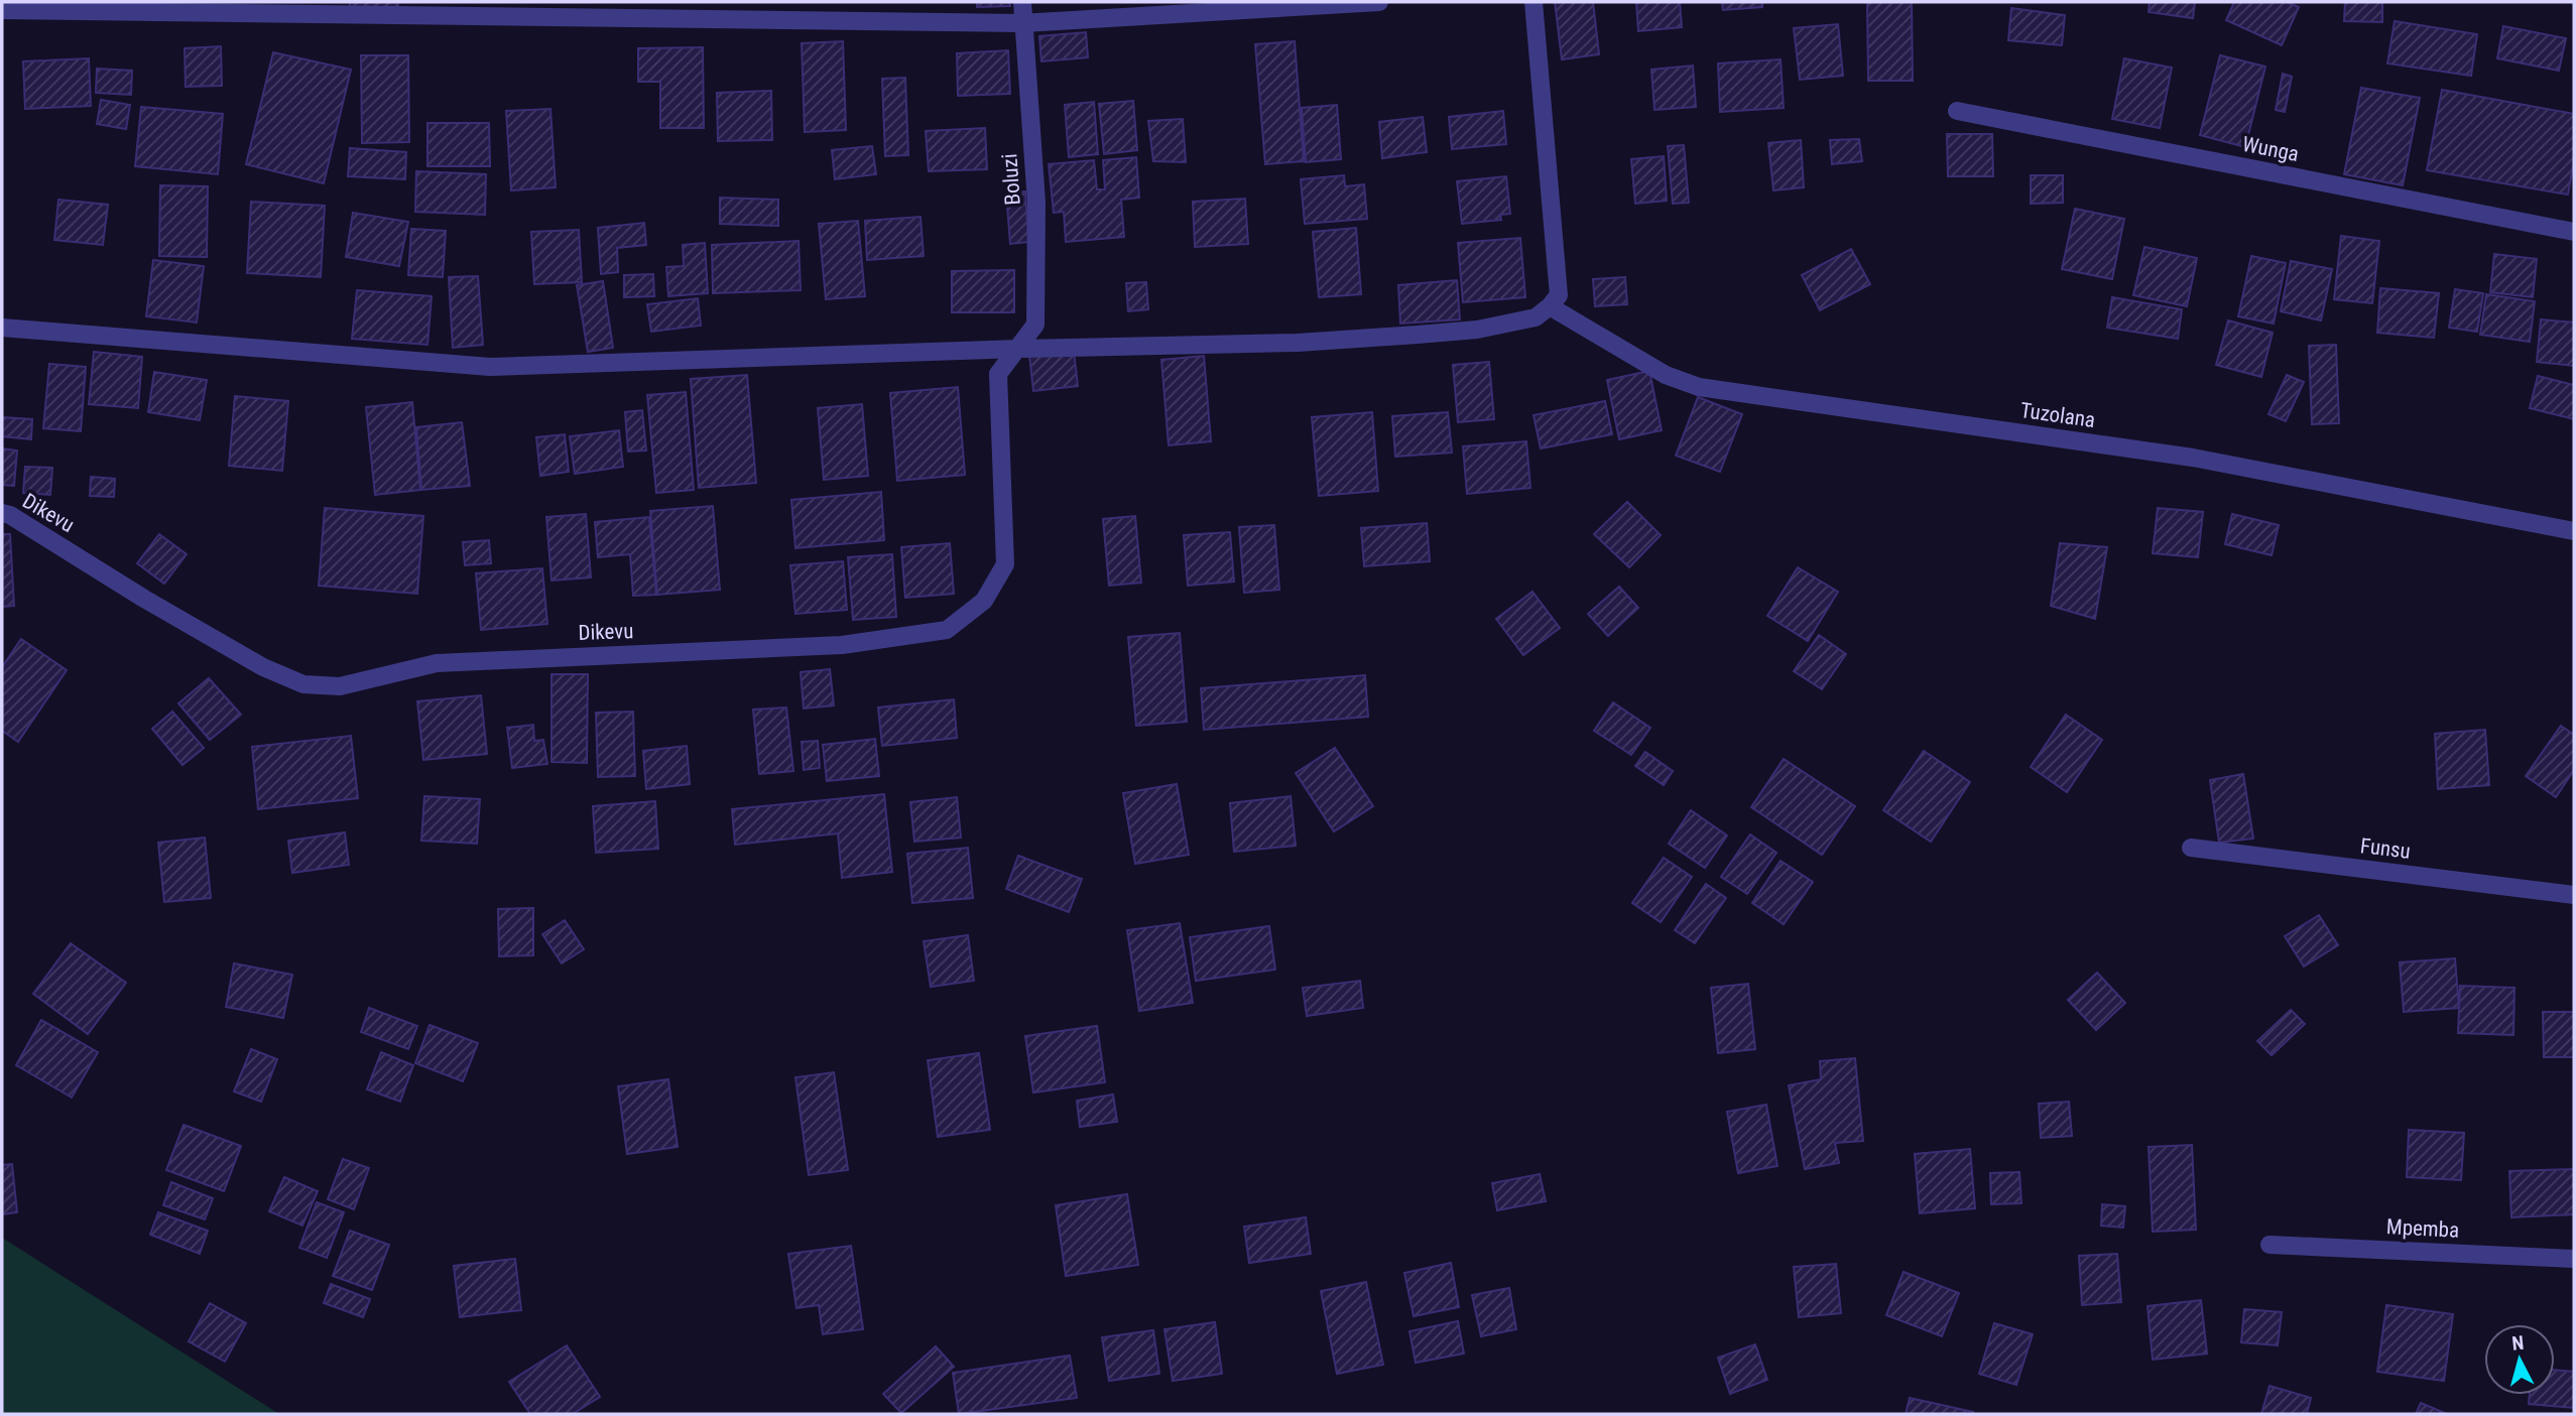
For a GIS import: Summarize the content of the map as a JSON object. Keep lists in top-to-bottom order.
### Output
{
  "streets": {
    "street": [
      "Wunga",
      "Boluzi",
      "Tuzolana",
      "Dikevu",
      "Funsu",
      "Mpemba"
    ]
  },
  "crossings": [
    ["Boluzi", "Dikevu"]
  ],
  "north": "top"
}
